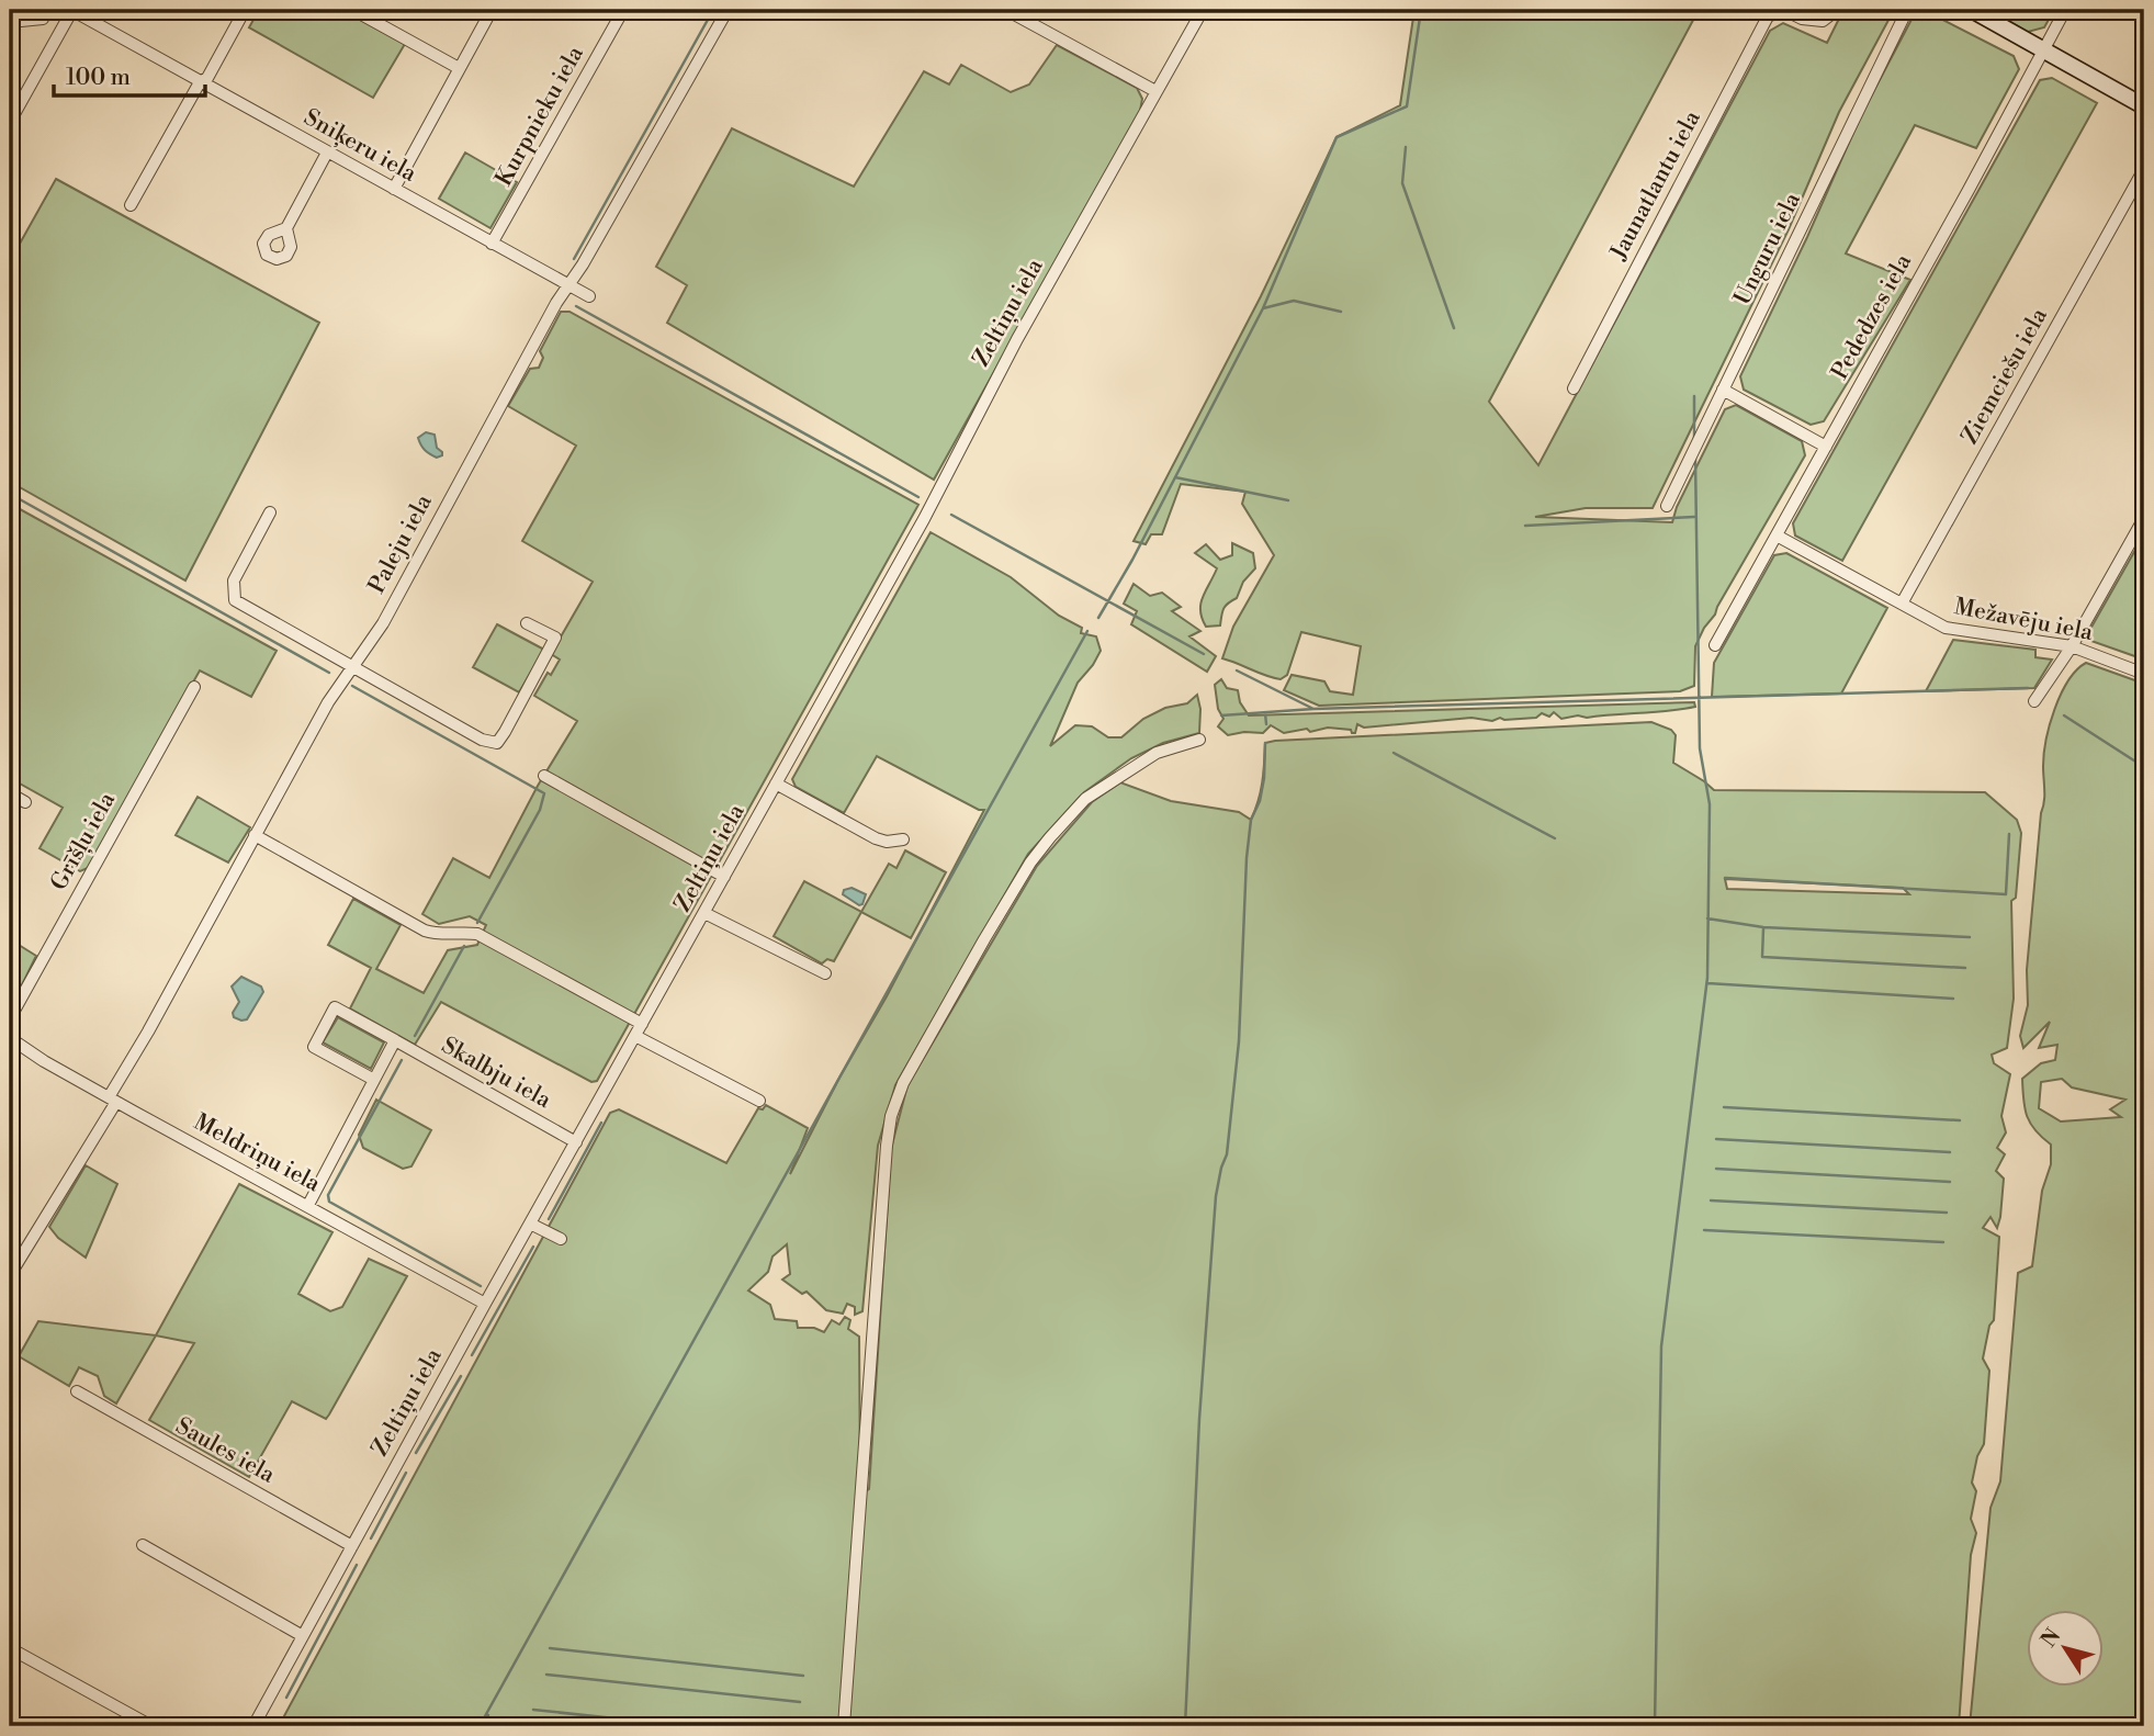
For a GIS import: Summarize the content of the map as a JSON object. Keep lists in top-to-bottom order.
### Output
{
  "streets": {
    "street": [
      "Kurpnieku iela",
      "Sniķeru iela",
      "Jaunatlantu iela",
      "Unguru iela",
      "Zeltiņu iela",
      "Pededzes iela",
      "Ziemciešu iela",
      "Paleju iela",
      "Mežavēju iela",
      "Grīšļu iela",
      "Skalbju iela",
      "Meldriņu iela",
      "Saules iela"
    ]
  },
  "crossings": [
    ["Kurpnieku iela", "Sniķeru iela"],
    ["Sniķeru iela", "Paleju iela"],
    ["Zeltiņu iela", "Skalbju iela"],
    ["Zeltiņu iela", "Meldriņu iela"],
    ["Zeltiņu iela", "Saules iela"],
    ["Pededzes iela", "Mežavēju iela"],
    ["Ziemciešu iela", "Mežavēju iela"],
    ["Paleju iela", "Meldriņu iela"]
  ],
  "scale_bar": "100 m",
  "north": "top left"
}
